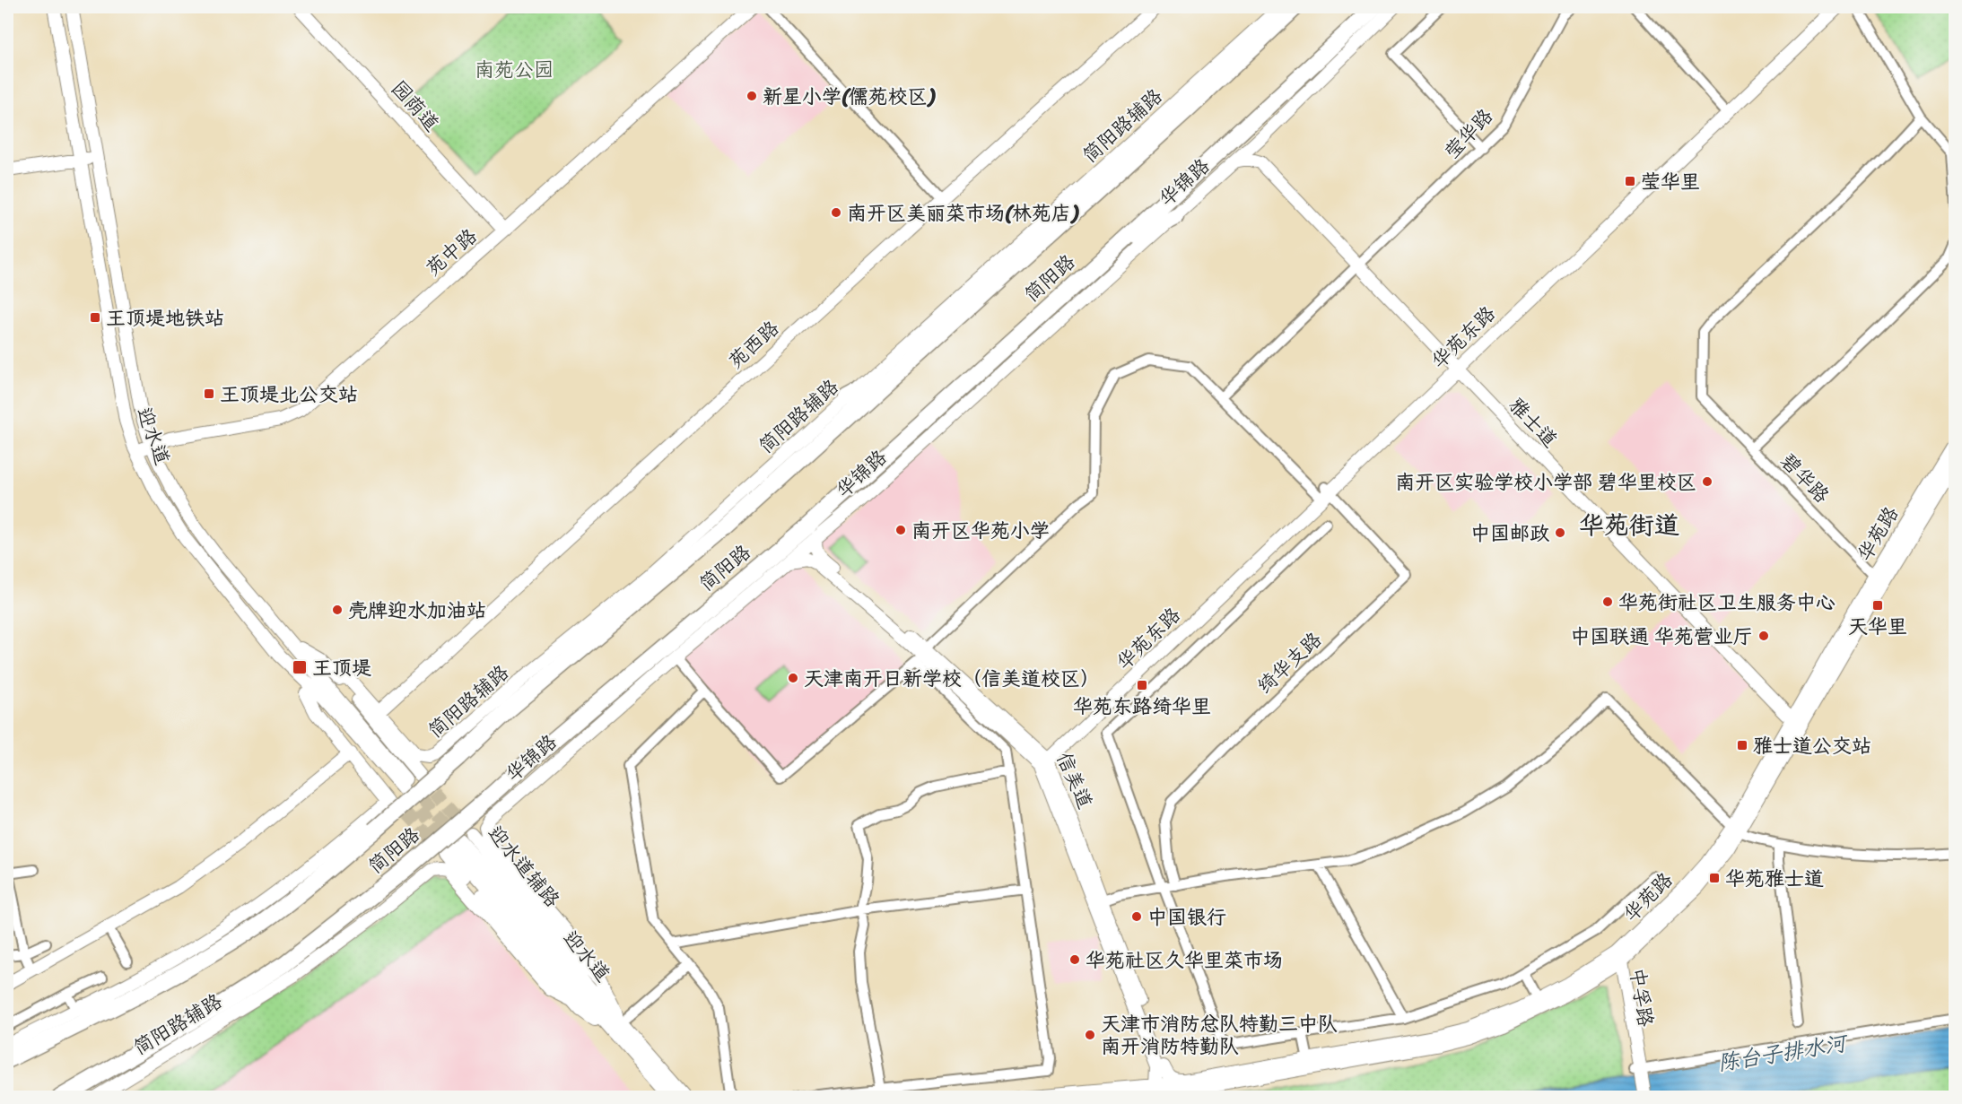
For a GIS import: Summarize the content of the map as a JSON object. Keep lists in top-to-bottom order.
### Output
{
  "streets": {
    "highway": ["简阳路"],
    "street": [
      "园荫道",
      "简阳路辅路",
      "莹华路",
      "华锦路",
      "苑中路",
      "华苑东路",
      "苑西路",
      "雅士道",
      "迎水道",
      "碧华路",
      "华苑路",
      "绮华支路",
      "信美道",
      "迎水道辅路",
      "中孚路"
    ]
  },
  "crossings": [
    ["园荫道", "苑中路"],
    ["简阳路辅路", "苑西路"],
    ["简阳路辅路", "迎水道"],
    ["莹华路", "雅士道"],
    ["华锦路", "雅士道"],
    ["华锦路", "信美道"],
    ["华锦路", "迎水道辅路"],
    ["苑中路", "迎水道"],
    ["华苑东路", "雅士道"],
    ["华苑东路", "绮华支路"],
    ["华苑东路", "信美道"],
    ["雅士道", "华苑路"],
    ["迎水道", "迎水道辅路"],
    ["碧华路", "华苑路"],
    ["华苑路", "信美道"],
    ["华苑路", "中孚路"]
  ],
  "districts": ["华苑街道"],
  "water": ["陈台子排水河"],
  "parks": ["南苑公园"],
  "places": {
    "other": [
      "新星小学(儒苑校区)",
      "南开区美丽菜市场(林苑店)",
      "南开区实验学校小学部 碧华里校区",
      "南开区华苑小学",
      "中国邮政",
      "华苑街社区卫生服务中心",
      "壳牌迎水加油站",
      "中国联通 华苑营业厅",
      "天津南开日新学校（信美道校区）",
      "中国银行",
      "华苑社区久华里菜市场",
      "天津市消防总队特勤三中队 南开消防特勤队"
    ],
    "transit": [
      "莹华里",
      "王顶堤地铁站",
      "王顶堤北公交站",
      "天华里",
      "王顶堤",
      "华苑东路绮华里",
      "雅士道公交站",
      "华苑雅士道"
    ]
  }
}
